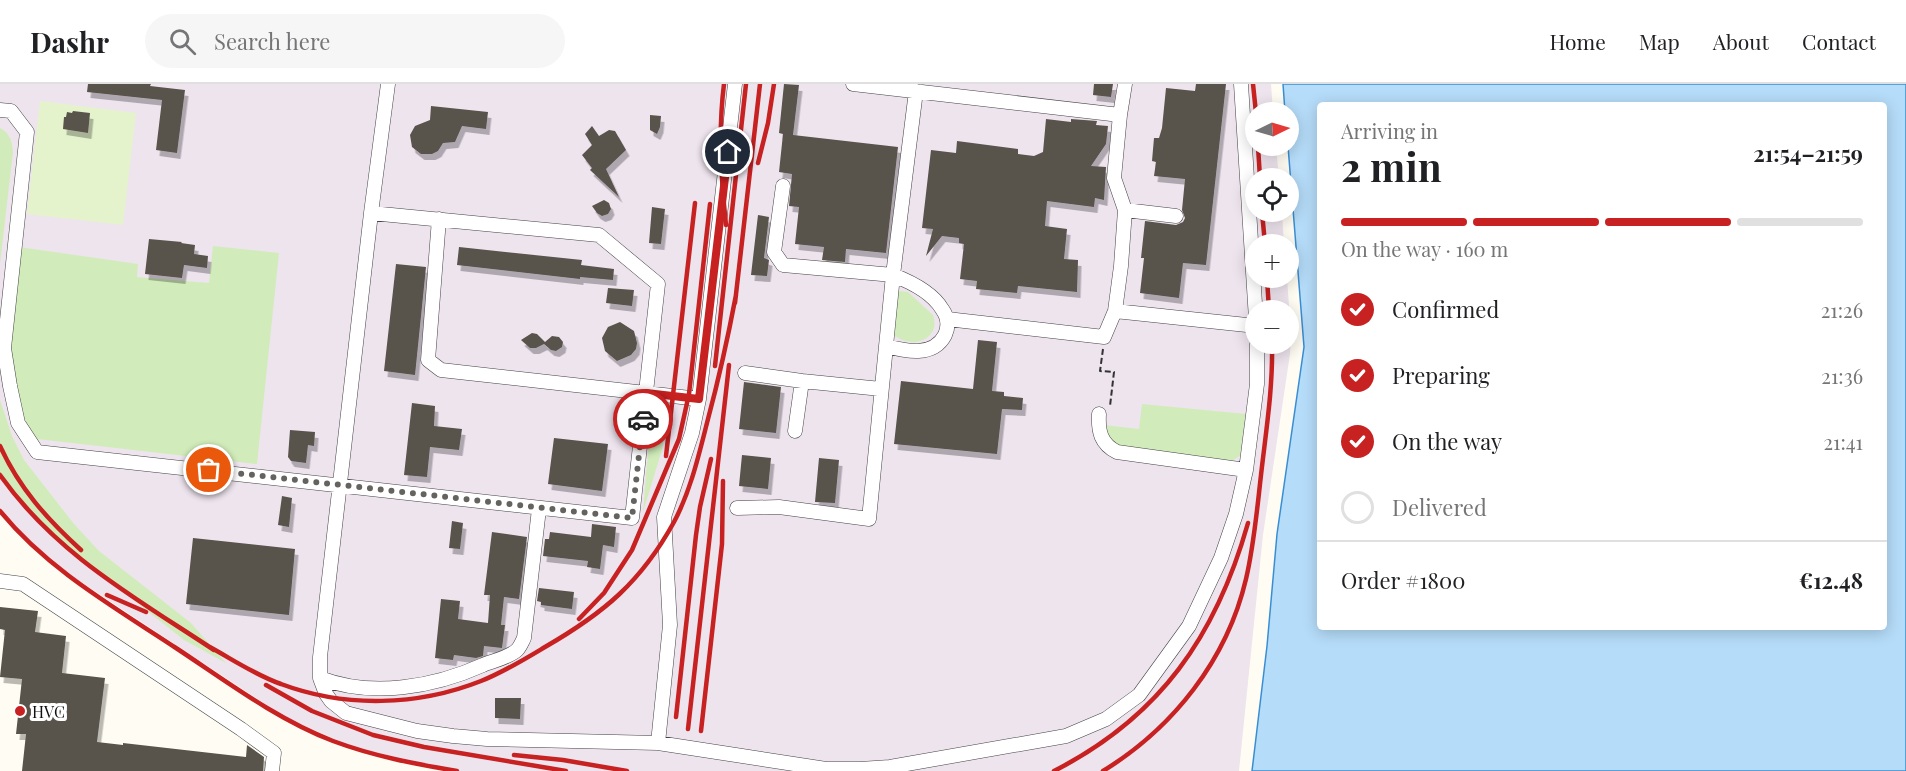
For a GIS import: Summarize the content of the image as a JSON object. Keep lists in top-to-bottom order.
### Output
{
  "places": ["HVC"],
  "north": "right",
  "page": {
    "header": "Dashr",
    "search": "Search here",
    "nav": [
      "Home",
      "Map",
      "About",
      "Contact"
    ],
    "map_buttons": ["+", "−"],
    "heading": ["2 min", "Arriving in", "21:54–21:59"],
    "panel": ["Order #1800", "€12.48"],
    "bar": "On the way · 160 m",
    "list": [
      ["Confirmed", "21:26"],
      ["Preparing", "21:36"],
      ["On the way", "21:41"],
      "Delivered"
    ]
  }
}
